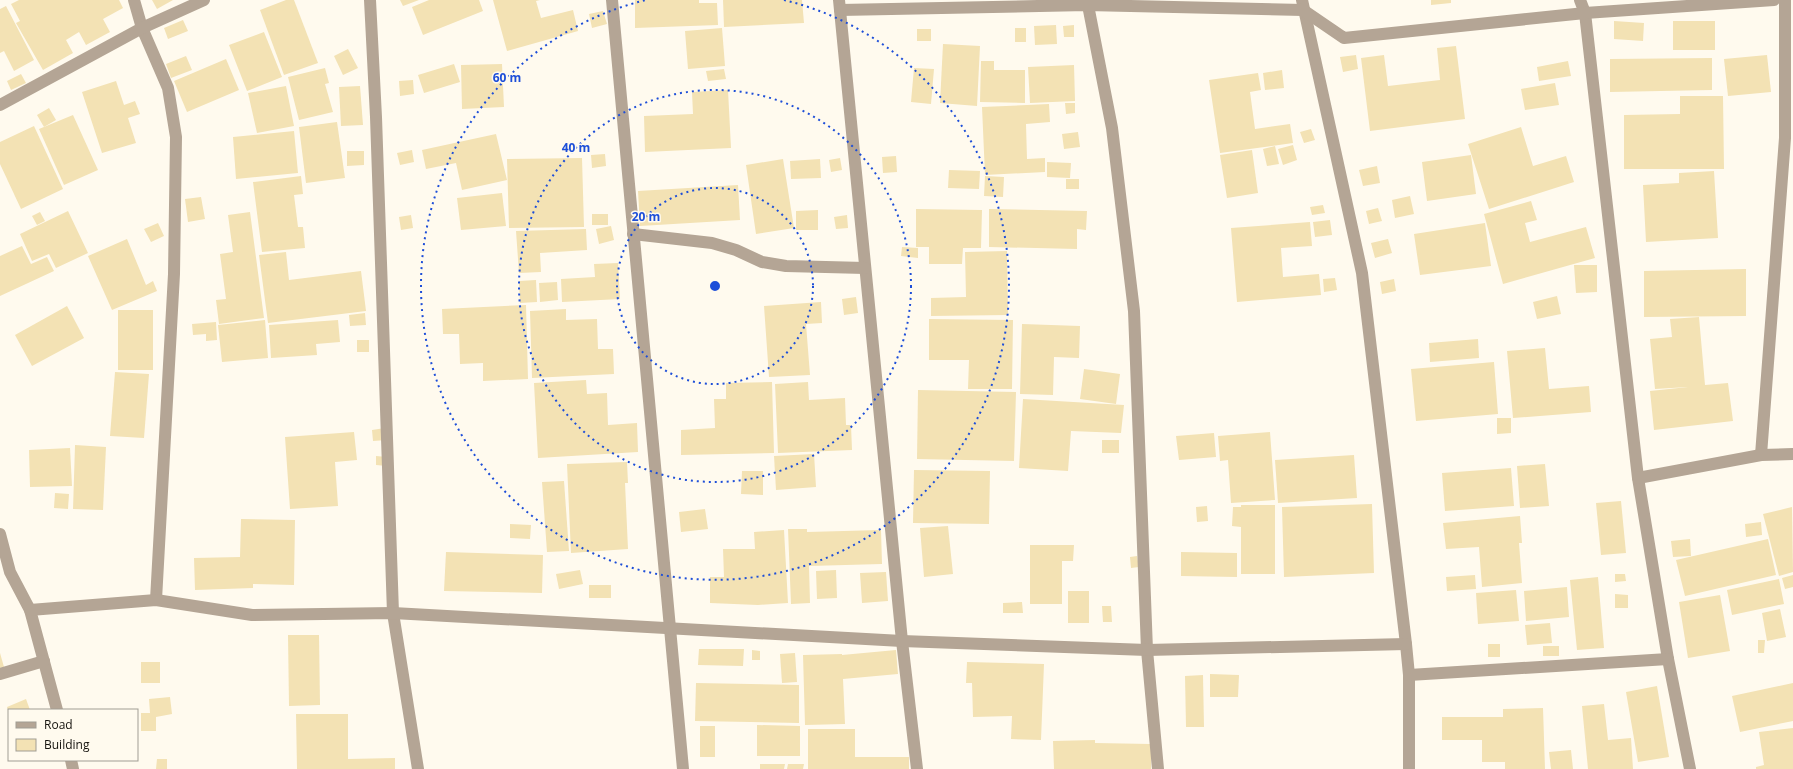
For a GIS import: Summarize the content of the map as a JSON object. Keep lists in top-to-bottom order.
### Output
{
  "legend": ["Road", "Building"],
  "rings": ["60 m", "40 m", "20 m"]
}
